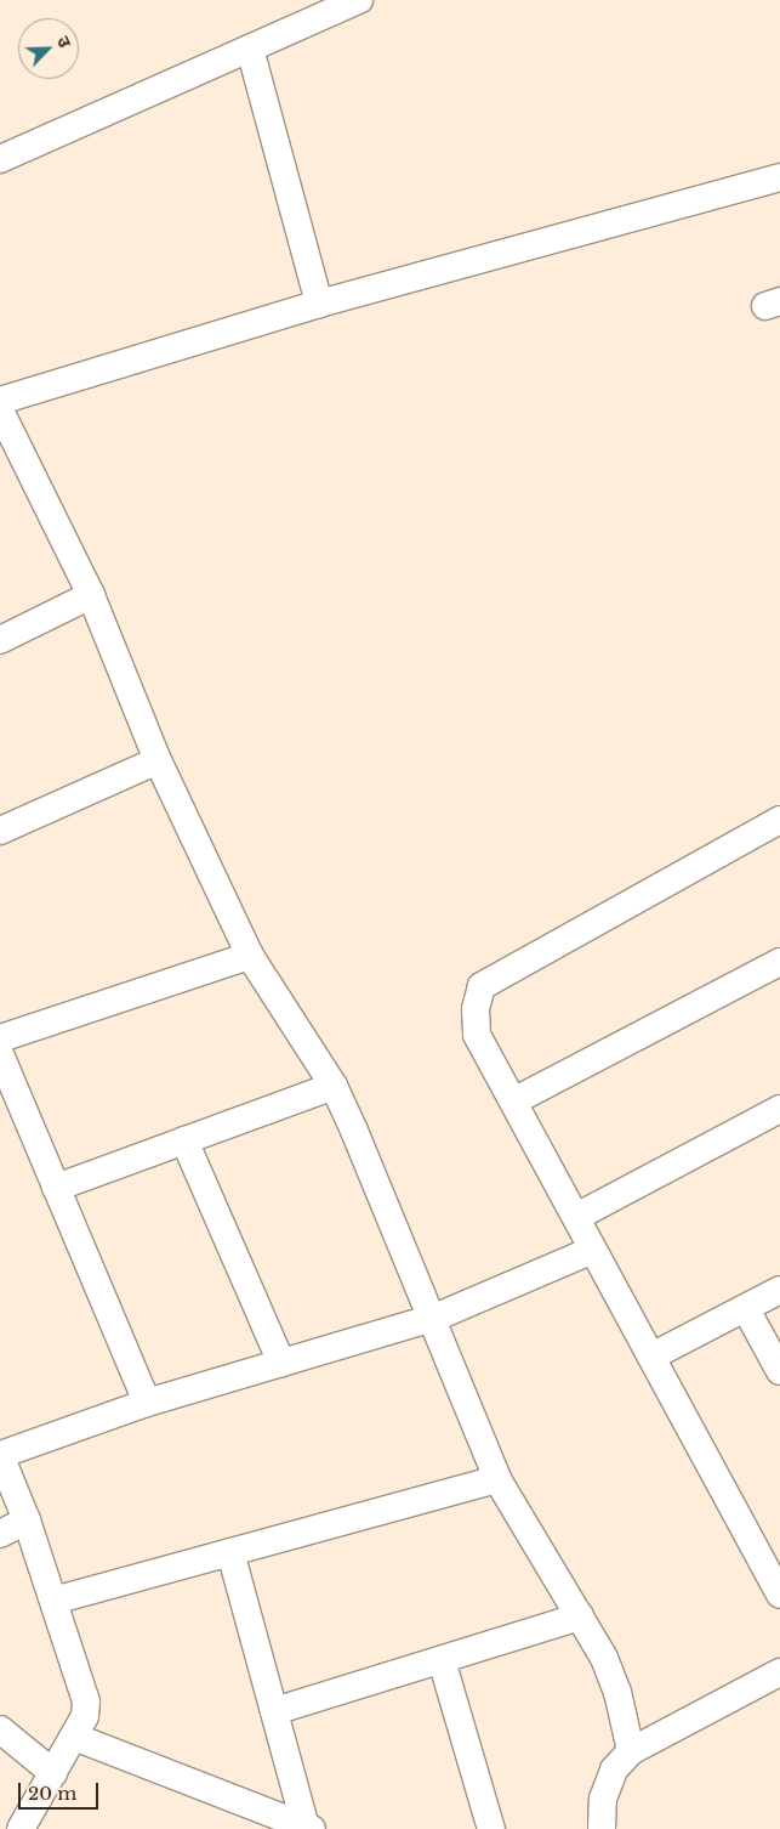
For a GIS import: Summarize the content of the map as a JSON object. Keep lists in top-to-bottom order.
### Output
{
  "scale_bar": "20 m",
  "north": "top right"
}
